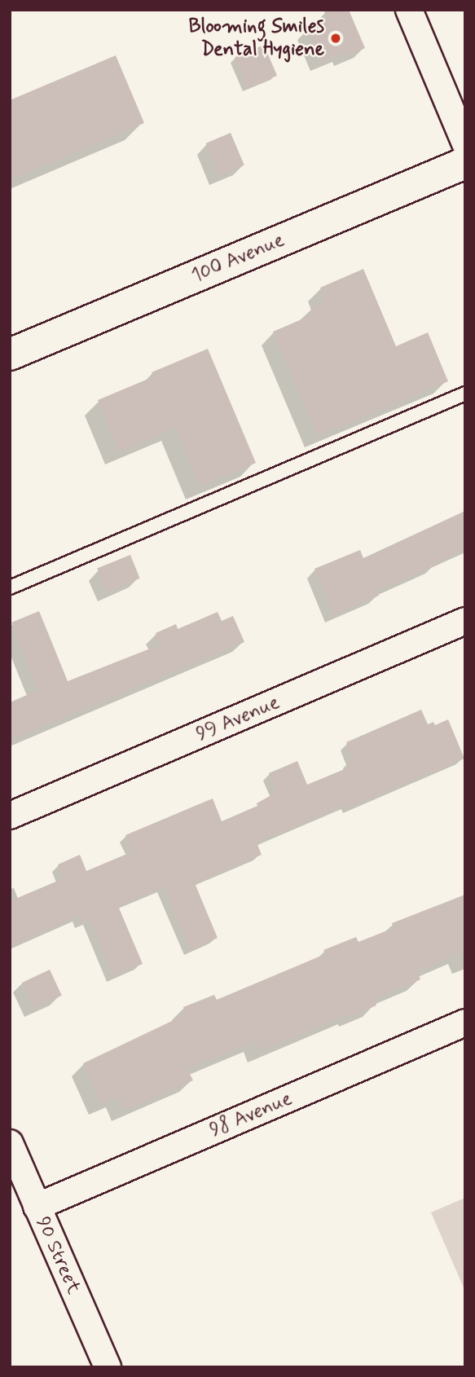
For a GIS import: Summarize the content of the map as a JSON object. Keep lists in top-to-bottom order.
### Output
{
  "streets": {
    "main road": ["100 Avenue"],
    "street": ["99 Avenue", "98 Avenue", "90 Street"]
  },
  "crossings": [
    ["98 Avenue", "90 Street"]
  ],
  "places": ["Blooming Smiles Dental Hygiene"]
}
